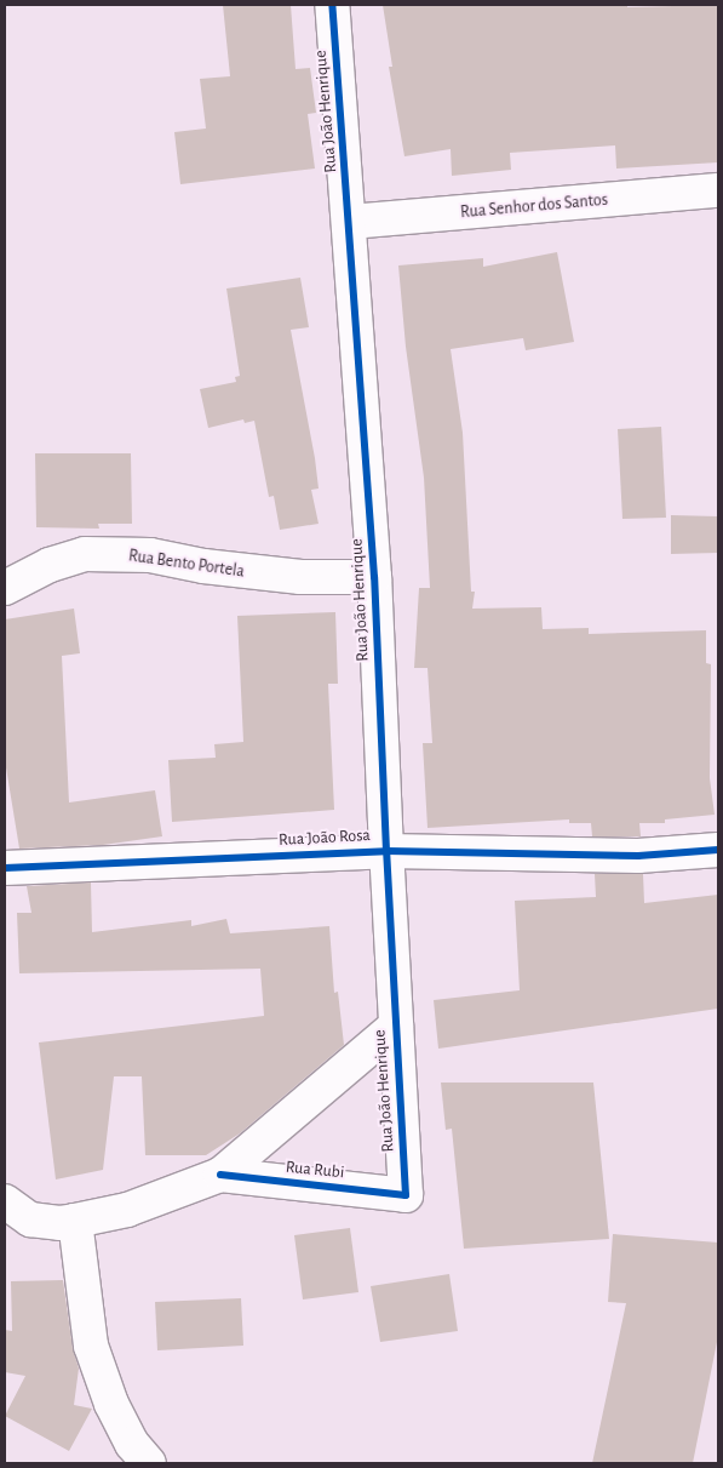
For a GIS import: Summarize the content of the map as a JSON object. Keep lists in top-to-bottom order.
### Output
{
  "streets": {
    "street": [
      "Rua João Henrique",
      "Rua Senhor dos Santos",
      "Rua Bento Portela",
      "Rua João Rosa",
      "Rua Rubi"
    ]
  },
  "crossings": [
    ["Rua João Henrique", "Rua Senhor dos Santos"],
    ["Rua João Henrique", "Rua Bento Portela"],
    ["Rua João Henrique", "Rua João Rosa"],
    ["Rua João Henrique", "Rua Rubi"]
  ]
}
